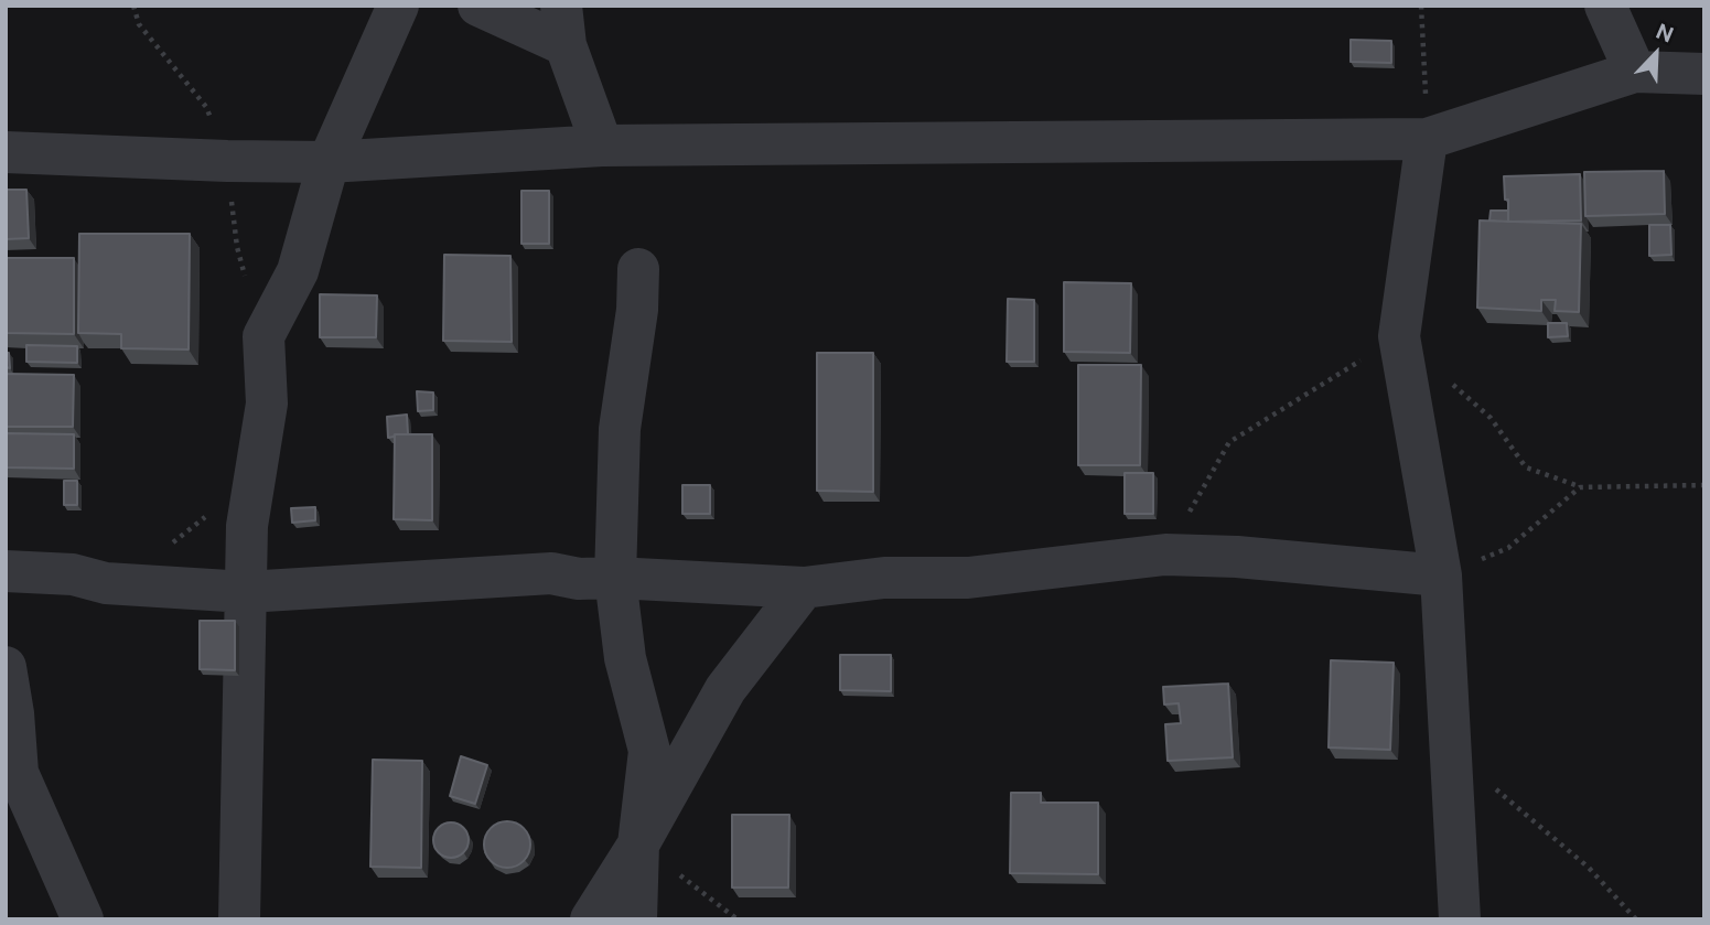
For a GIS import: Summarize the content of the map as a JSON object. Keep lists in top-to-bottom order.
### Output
{
  "north": "top right"
}
